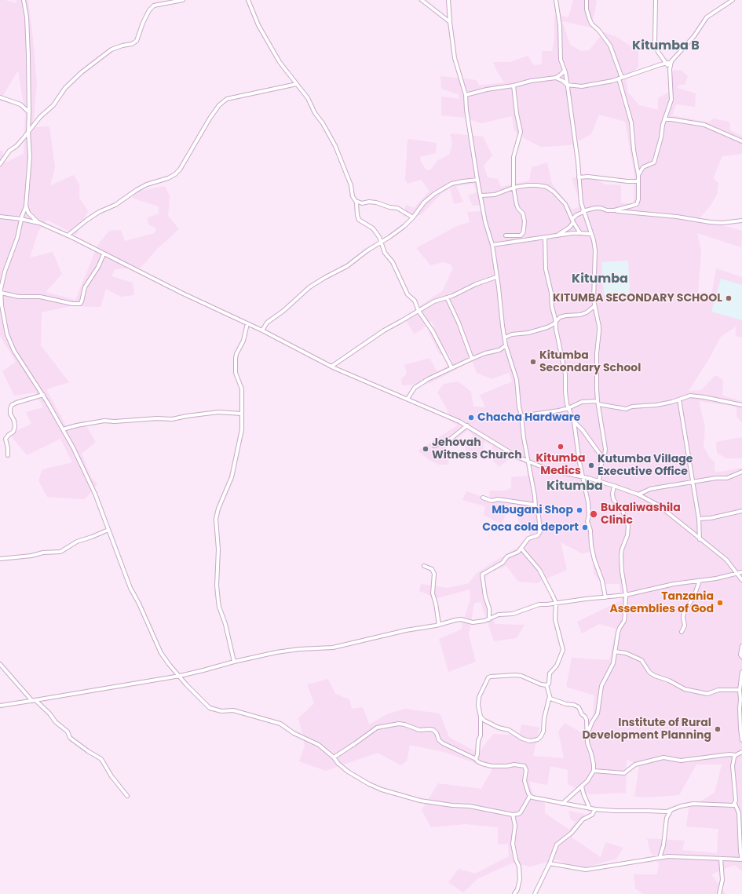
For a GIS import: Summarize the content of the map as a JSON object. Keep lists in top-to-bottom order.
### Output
{
  "districts": ["Kitumba B", "Kitumba", "Kitumba"],
  "places": [
    "KITUMBA SECONDARY SCHOOL",
    "Kitumba Secondary School",
    "Chacha Hardware",
    "Kitumba Medics",
    "Jehovah Witness Church",
    "Kutumba Village Executive Office",
    "Mbugani Shop",
    "Bukaliwashila Clinic",
    "Coca cola deport",
    "Tanzania Assemblies of God",
    "Institute of Rural Development Planning"
  ]
}
